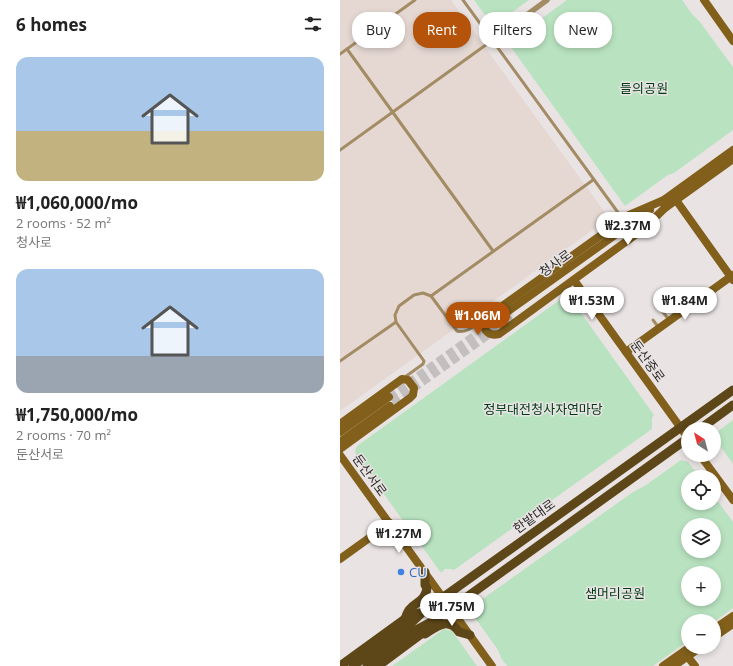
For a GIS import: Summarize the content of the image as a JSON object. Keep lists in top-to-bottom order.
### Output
{
  "streets": {
    "main road": ["한밭대로"],
    "street": ["청사로", "둔산중로", "둔산서로"]
  },
  "crossings": [
    ["둔산중로", "한밭대로"],
    ["둔산서로", "한밭대로"]
  ],
  "parks": ["들의공원", "정부대전청사자연마당", "샘머리공원"],
  "places": ["CU"],
  "north": "top left",
  "page": {
    "heading": "6 homes",
    "chip": [
      "Buy",
      "Rent",
      "Filters",
      "New"
    ],
    "list": [
      {
        "name": "₩1,060,000/mo",
        "note": "2 rooms · 52 m² · 청사로"
      },
      {
        "name": "₩1,750,000/mo",
        "note": "2 rooms · 70 m² · 둔산서로"
      }
    ],
    "price": [
      "₩2.37M",
      "₩1.53M",
      "₩1.84M",
      "₩1.06M",
      "₩1.27M",
      "₩1.75M"
    ],
    "map_buttons": ["+", "−"]
  }
}
